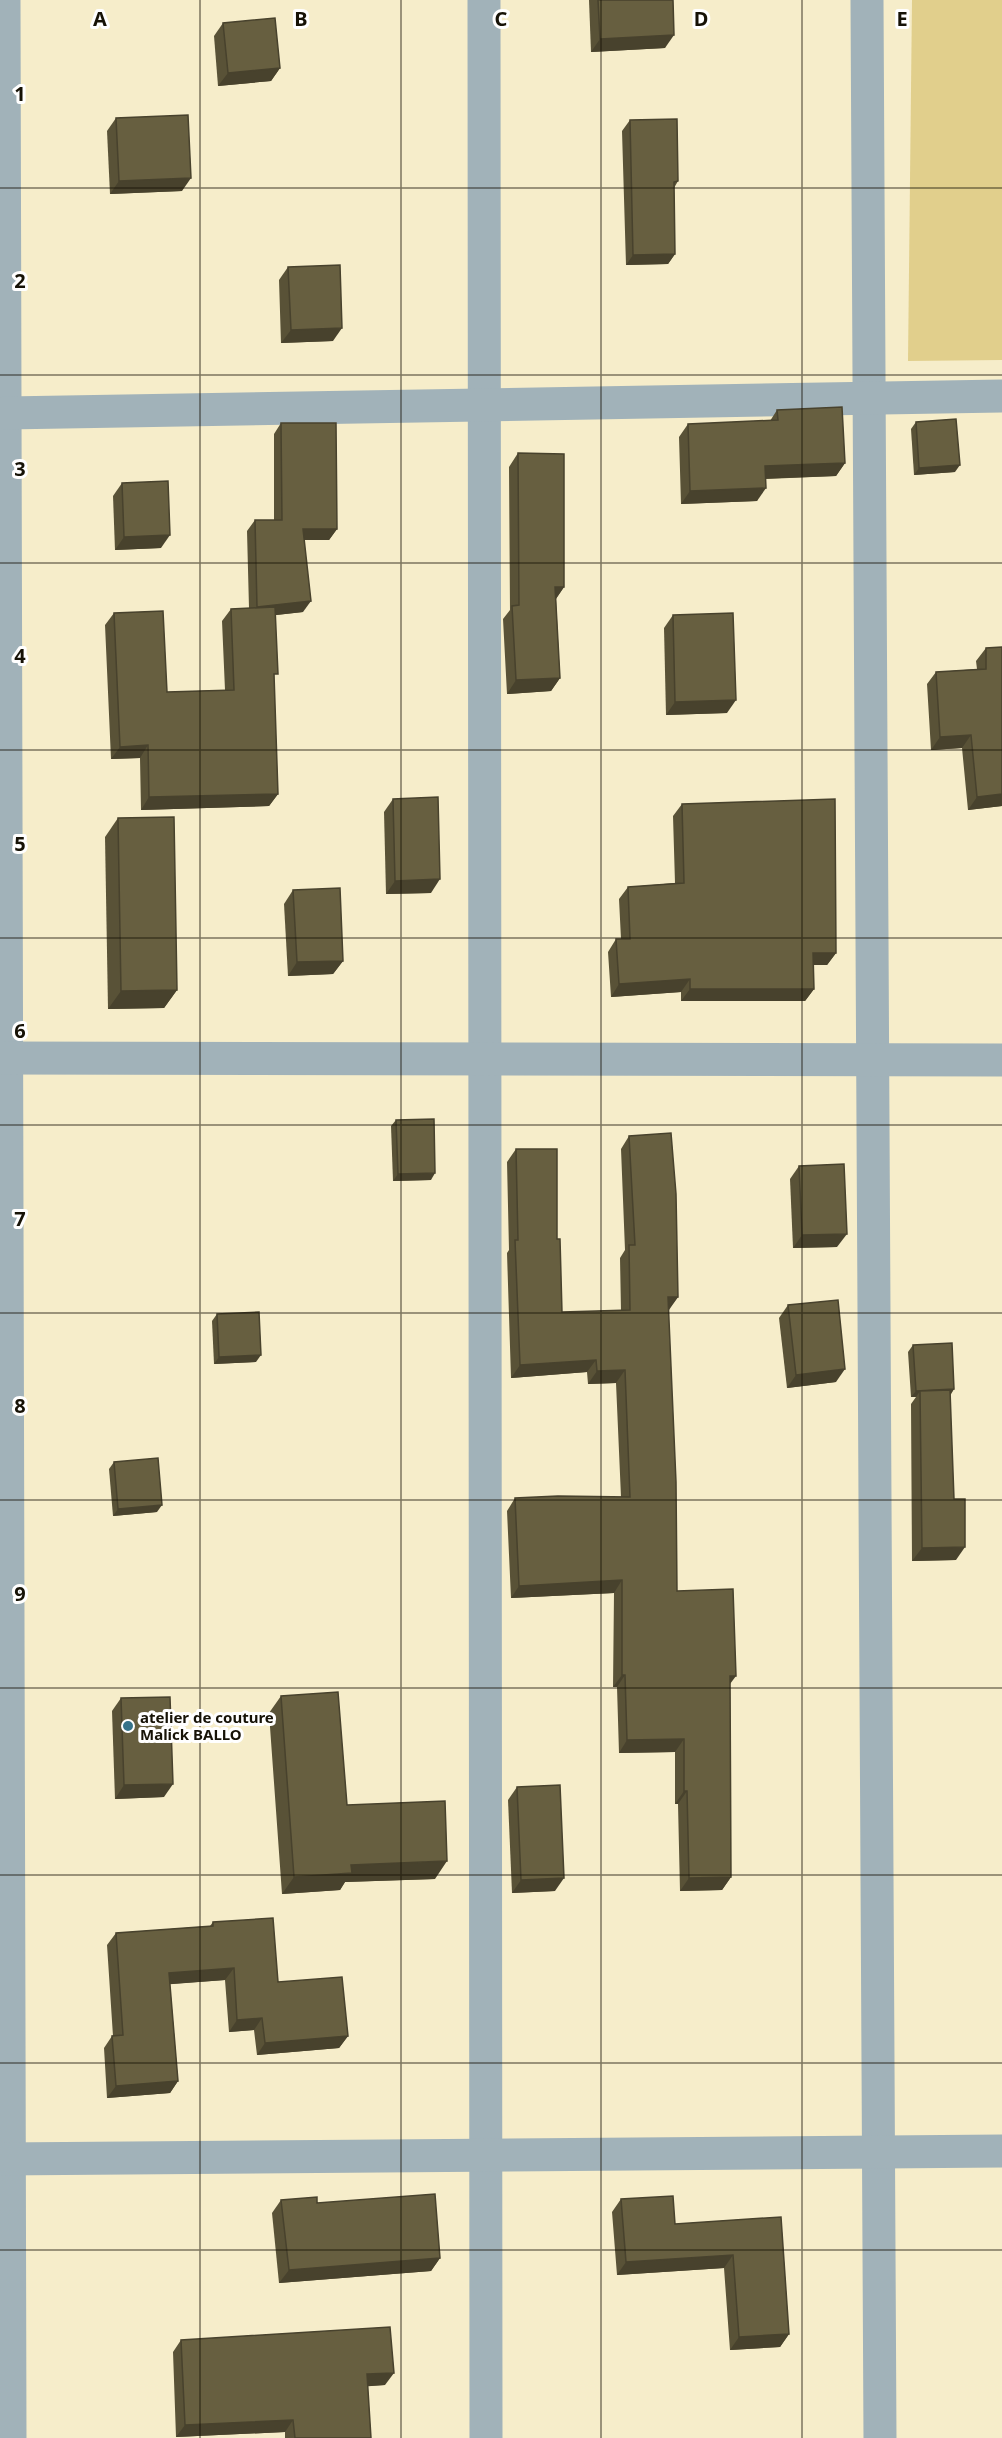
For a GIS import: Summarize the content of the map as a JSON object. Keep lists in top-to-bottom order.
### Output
{
  "places": ["atelier de couture Malick BALLO"],
  "grid": {
    "columns": [
      "A",
      "B",
      "C",
      "D",
      "E"
    ],
    "rows": [
      "1",
      "2",
      "3",
      "4",
      "5",
      "6",
      "7",
      "8",
      "9"
    ]
  }
}
